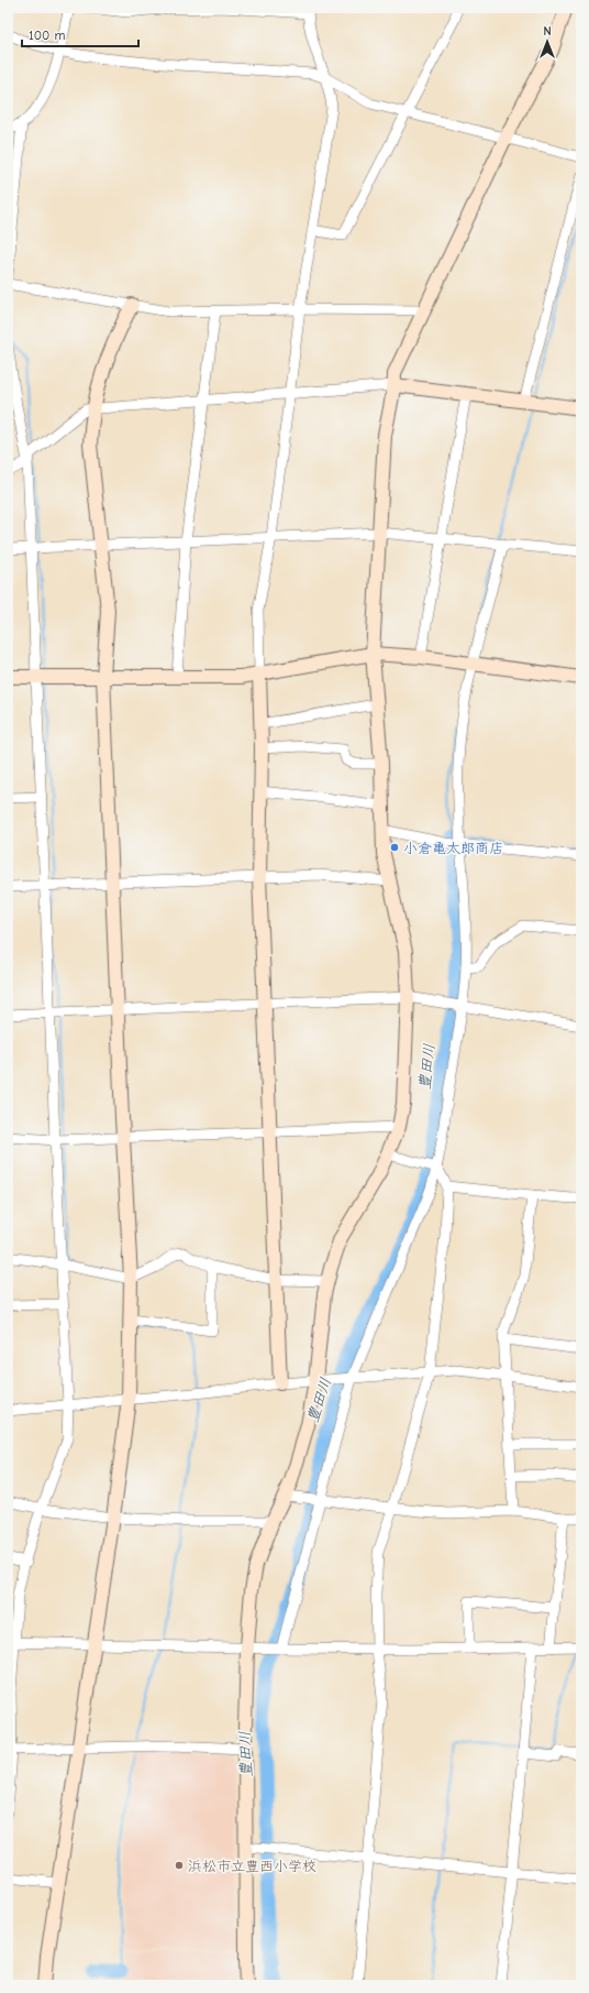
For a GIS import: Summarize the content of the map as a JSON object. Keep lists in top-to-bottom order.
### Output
{
  "water": ["豊田川"],
  "places": ["小倉亀太郎商店", "浜松市立豊西小学校"],
  "scale_bar": "100 m",
  "north": "top"
}
